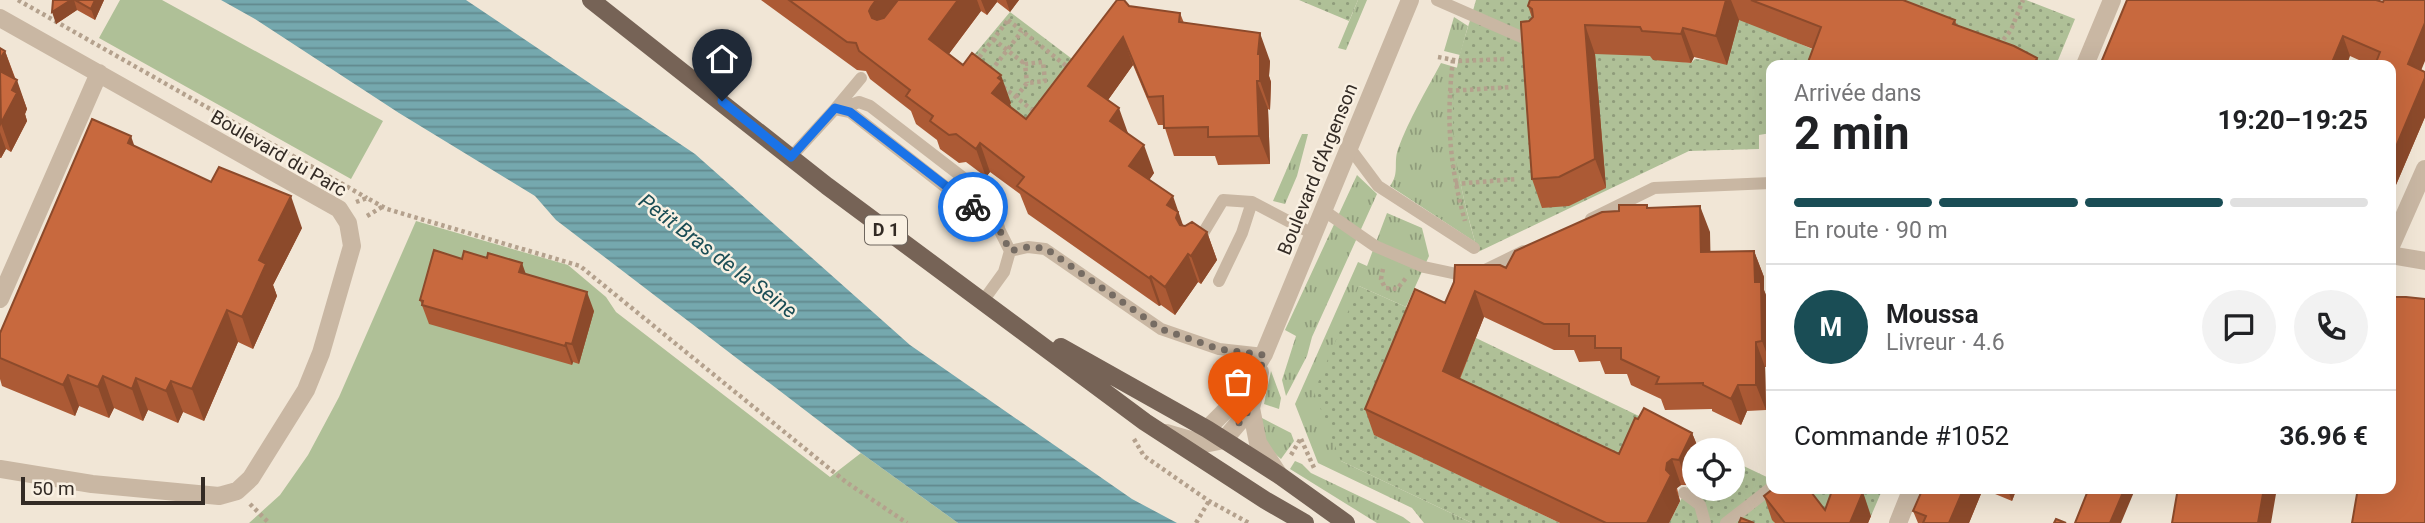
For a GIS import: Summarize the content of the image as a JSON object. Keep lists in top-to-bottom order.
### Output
{
  "streets": {
    "main road": ["D 1"],
    "street": ["Boulevard du Parc", "Boulevard d'Argenson"]
  },
  "crossings": [
    ["Boulevard d'Argenson", "D 1"]
  ],
  "water": ["Petit Bras de la Seine"],
  "scale_bar": "50 m",
  "page": {
    "heading": ["2 min", "Arrivée dans", "19:20–19:25"],
    "panel": [
      "Moussa",
      "Livreur · 4.6",
      "Commande #1052",
      "36.96 €"
    ],
    "bar": "En route · 90 m",
    "round": "M",
    "scale": "50 m"
  }
}
